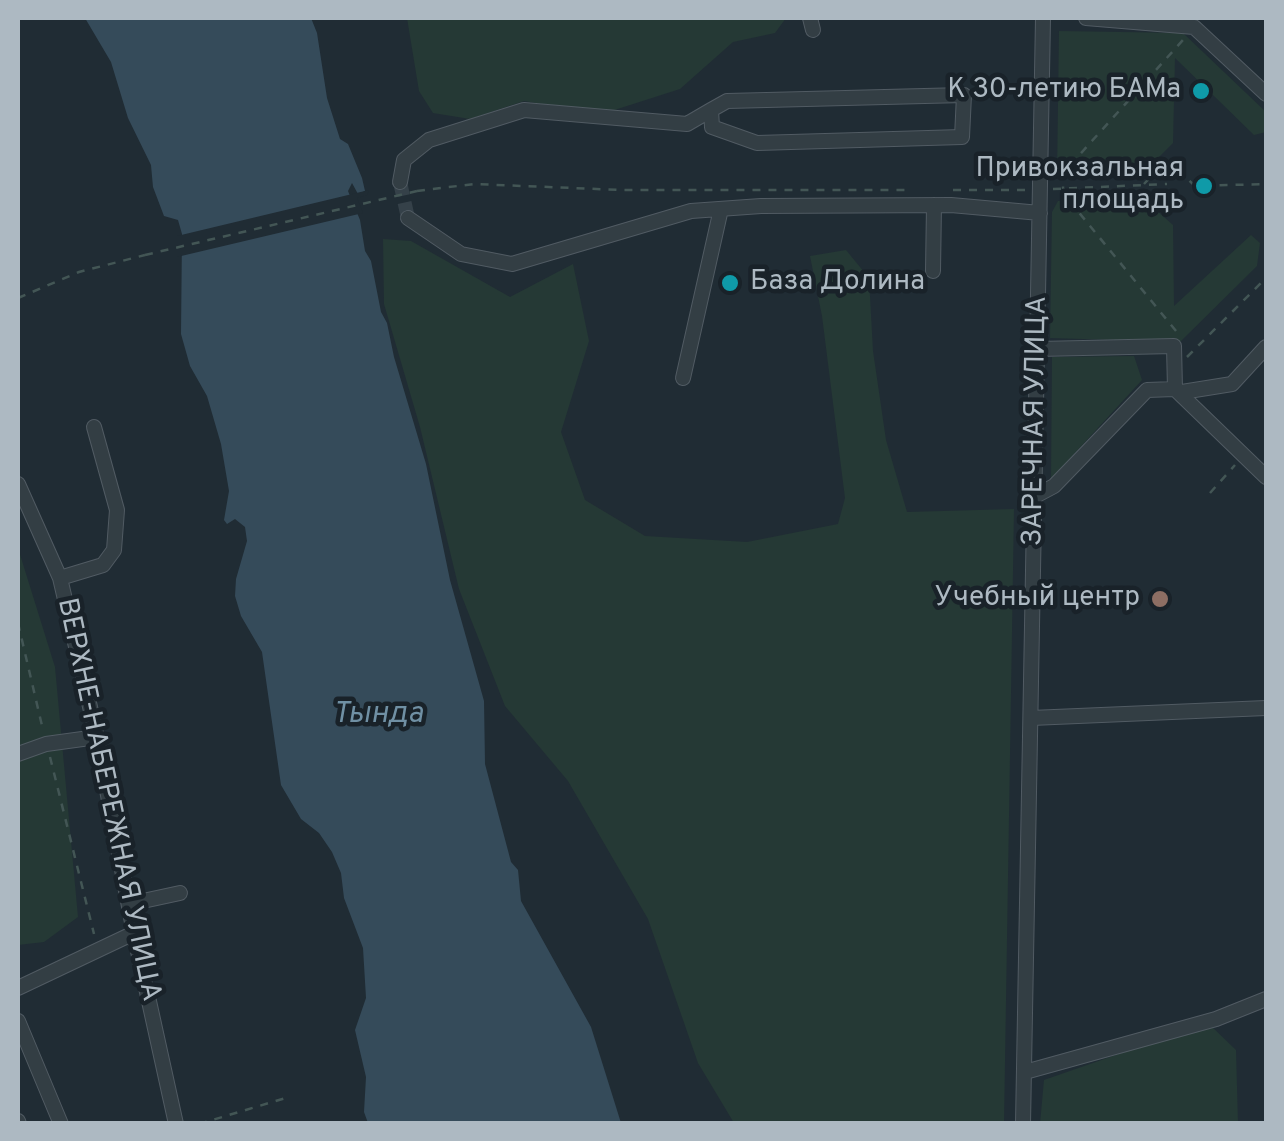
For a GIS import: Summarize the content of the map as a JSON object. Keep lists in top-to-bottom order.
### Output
{
  "streets": {
    "street": ["ЗАРЕЧНАЯ УЛИЦА", "ВЕРХНЕ-НАБЕРЕЖНАЯ УЛИЦА"]
  },
  "water": ["Тында"],
  "places": [
    "К 30-летию БАМа",
    "Привокзальная площадь",
    "База Долина",
    "Учебный центр"
  ]
}
